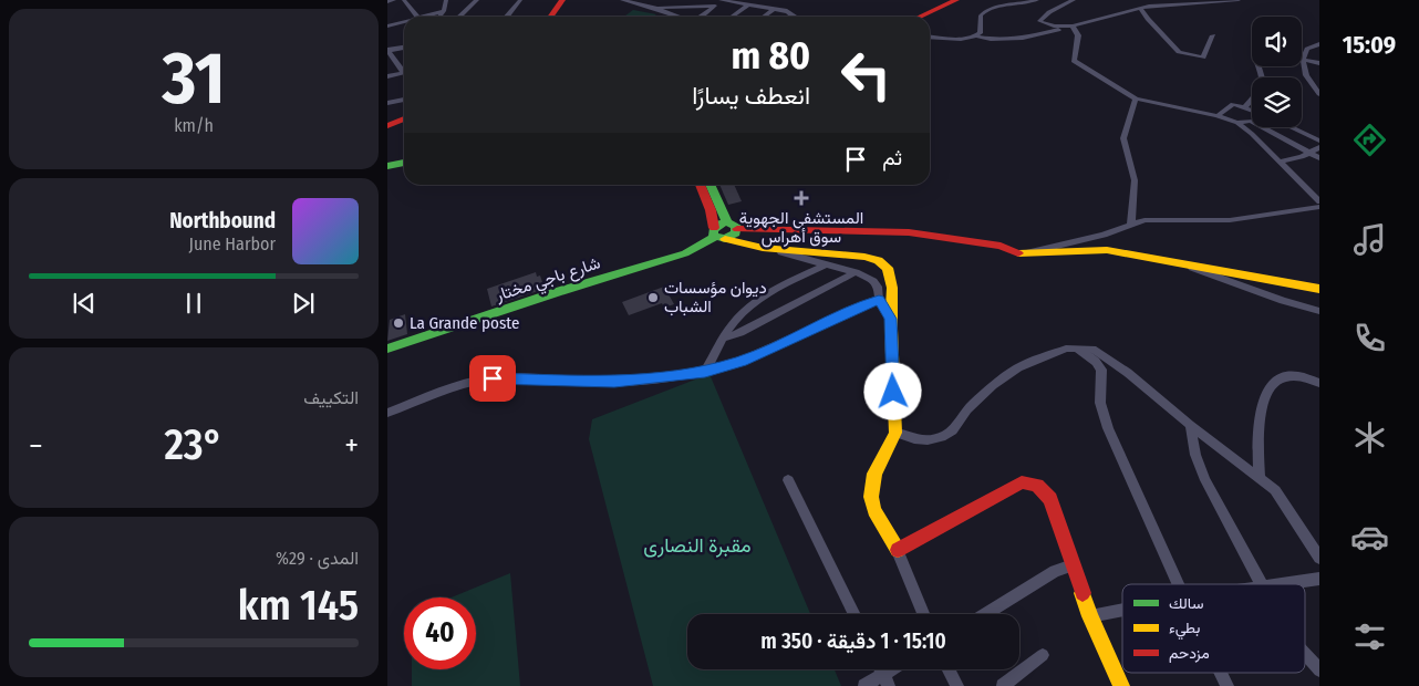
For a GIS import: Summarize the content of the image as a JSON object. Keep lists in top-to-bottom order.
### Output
{
  "streets": {
    "street": ["شارع باجي مختار"]
  },
  "parks": ["مقبرة النصارى"],
  "places": {
    "health": ["المستشفى الجهوية سوق أهراس"],
    "other": ["ديوان مؤسسات الشباب", "La Grande poste"]
  },
  "legend": ["سالك", "بطيء", "مزدحم"],
  "page": {
    "tabs": "15:09",
    "tile": [
      ["31", "km/h"],
      "التكييف",
      ["المدى · 29%", "145 km"]
    ],
    "turn": ["80 m", "انعطف يسارًا"],
    "then": "ثم",
    "song": ["Northbound", "June Harbor"],
    "heat": ["−", "23°", "+"],
    "limit": "40",
    "trip": "15:10 · 1 دقيقة · 350 m"
  }
}
